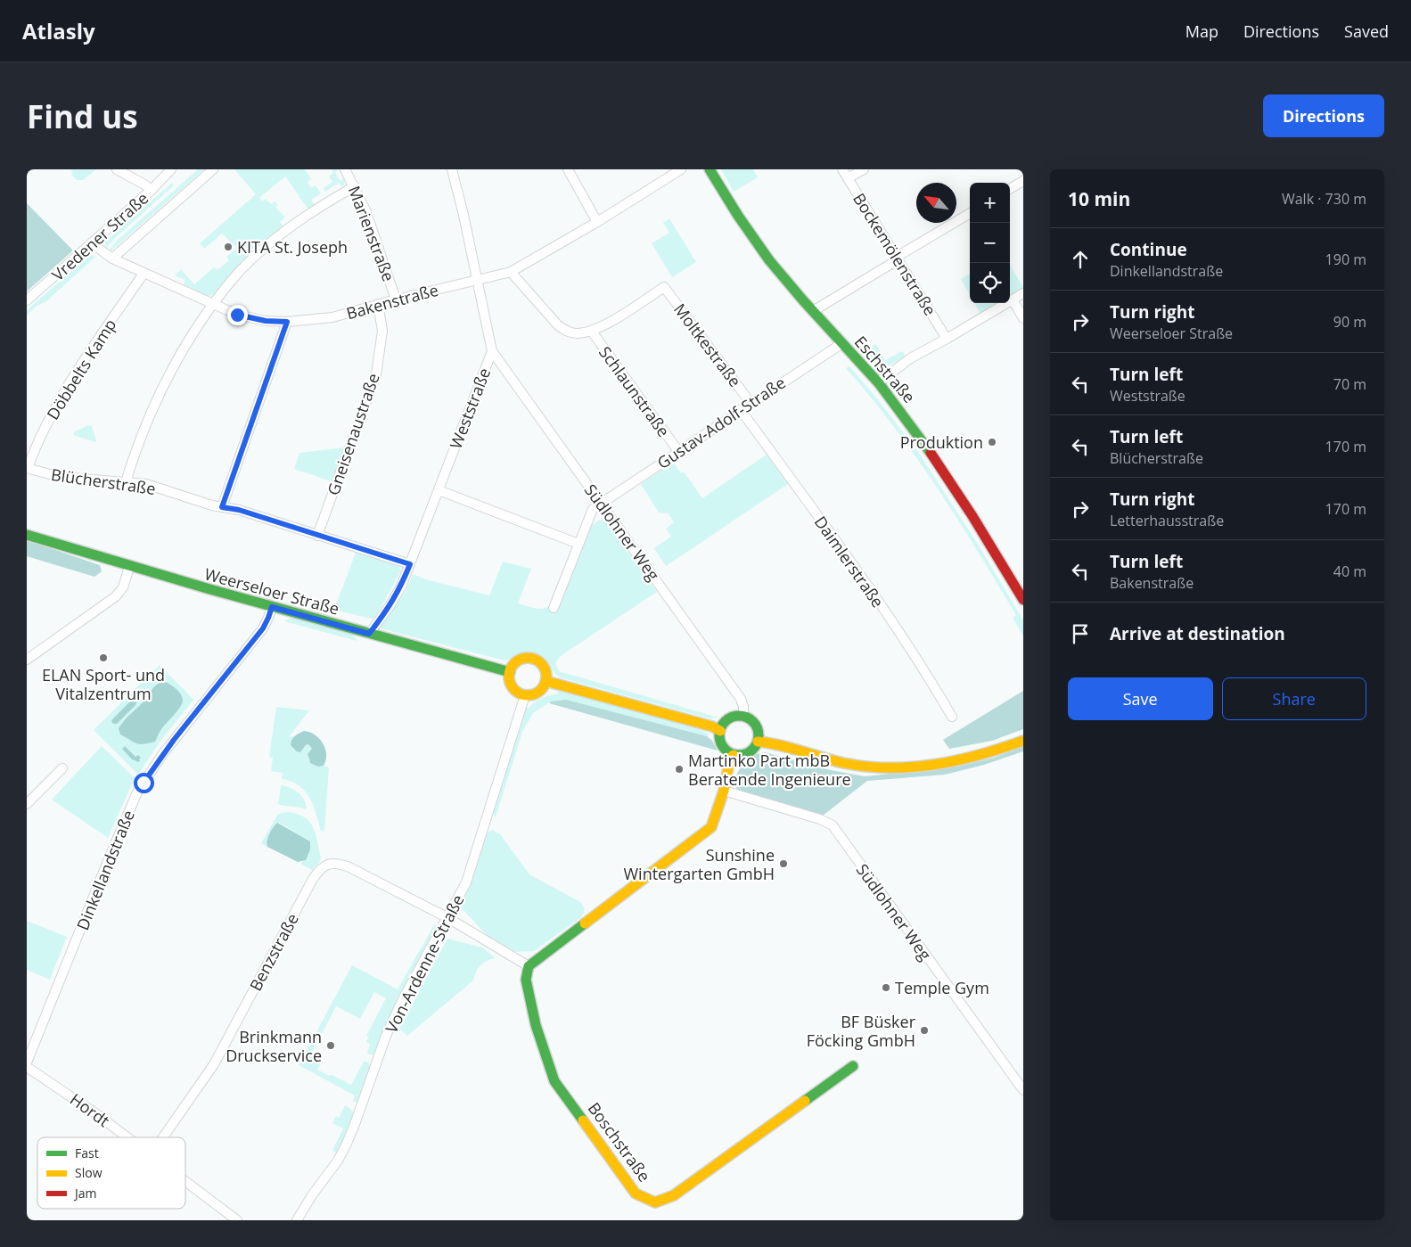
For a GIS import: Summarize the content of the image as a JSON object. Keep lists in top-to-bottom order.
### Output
{
  "streets": {
    "street": [
      "Marienstraße",
      "Vredener Straße",
      "Bockemölenstraße",
      "Bakenstraße",
      "Moltkestraße",
      "Döbbelts Kamp",
      "Eschstraße",
      "Schlaunstraße",
      "Weststraße",
      "Gustav-Adolf-Straße",
      "Gneisenaustraße",
      "Blücherstraße",
      "Südlohner Weg",
      "Daimlerstraße",
      "Weerseloer Straße",
      "Dinkellandstraße",
      "Benzstraße",
      "Von-Ardenne-Straße",
      "Hordt",
      "Boschstraße"
    ]
  },
  "crossings": [
    ["Marienstraße", "Bakenstraße"],
    ["Vredener Straße", "Bakenstraße"],
    ["Bakenstraße", "Döbbelts Kamp"],
    ["Bakenstraße", "Weststraße"],
    ["Bakenstraße", "Gneisenaustraße"],
    ["Moltkestraße", "Schlaunstraße"],
    ["Moltkestraße", "Gustav-Adolf-Straße"],
    ["Döbbelts Kamp", "Blücherstraße"],
    ["Eschstraße", "Gustav-Adolf-Straße"],
    ["Schlaunstraße", "Gustav-Adolf-Straße"],
    ["Weststraße", "Blücherstraße"],
    ["Weststraße", "Südlohner Weg"],
    ["Weststraße", "Weerseloer Straße"],
    ["Gustav-Adolf-Straße", "Südlohner Weg"],
    ["Gustav-Adolf-Straße", "Daimlerstraße"],
    ["Gneisenaustraße", "Blücherstraße"],
    ["Weerseloer Straße", "Dinkellandstraße"],
    ["Weerseloer Straße", "Von-Ardenne-Straße"],
    ["Benzstraße", "Von-Ardenne-Straße"]
  ],
  "places": [
    "KITA St. Joseph",
    "Produktion",
    "ELAN Sport- und Vitalzentrum",
    "Martinko Part mbB Beratende Ingenieure",
    "Sunshine Wintergarten GmbH",
    "Temple Gym",
    "BF Büsker Föcking GmbH",
    "Brinkmann Druckservice"
  ],
  "legend": ["Fast", "Slow", "Jam"],
  "north": "top left",
  "page": {
    "header": "Atlasly",
    "nav": ["Map", "Directions", "Saved"],
    "buttons": [
      "Directions",
      ["Save", "Share"]
    ],
    "title": "Find us",
    "heading": ["10 min", "Walk · 730 m"],
    "map_buttons": ["+", "−"],
    "list": [
      ["Continue", "Dinkellandstraße", "190 m"],
      ["Turn right", "Weerseloer Straße", "90 m"],
      ["Turn left", "Weststraße", "70 m"],
      ["Turn left", "Blücherstraße", "170 m"],
      ["Turn right", "Letterhausstraße", "170 m"],
      ["Turn left", "Bakenstraße", "40 m"],
      "Arrive at destination"
    ]
  }
}
